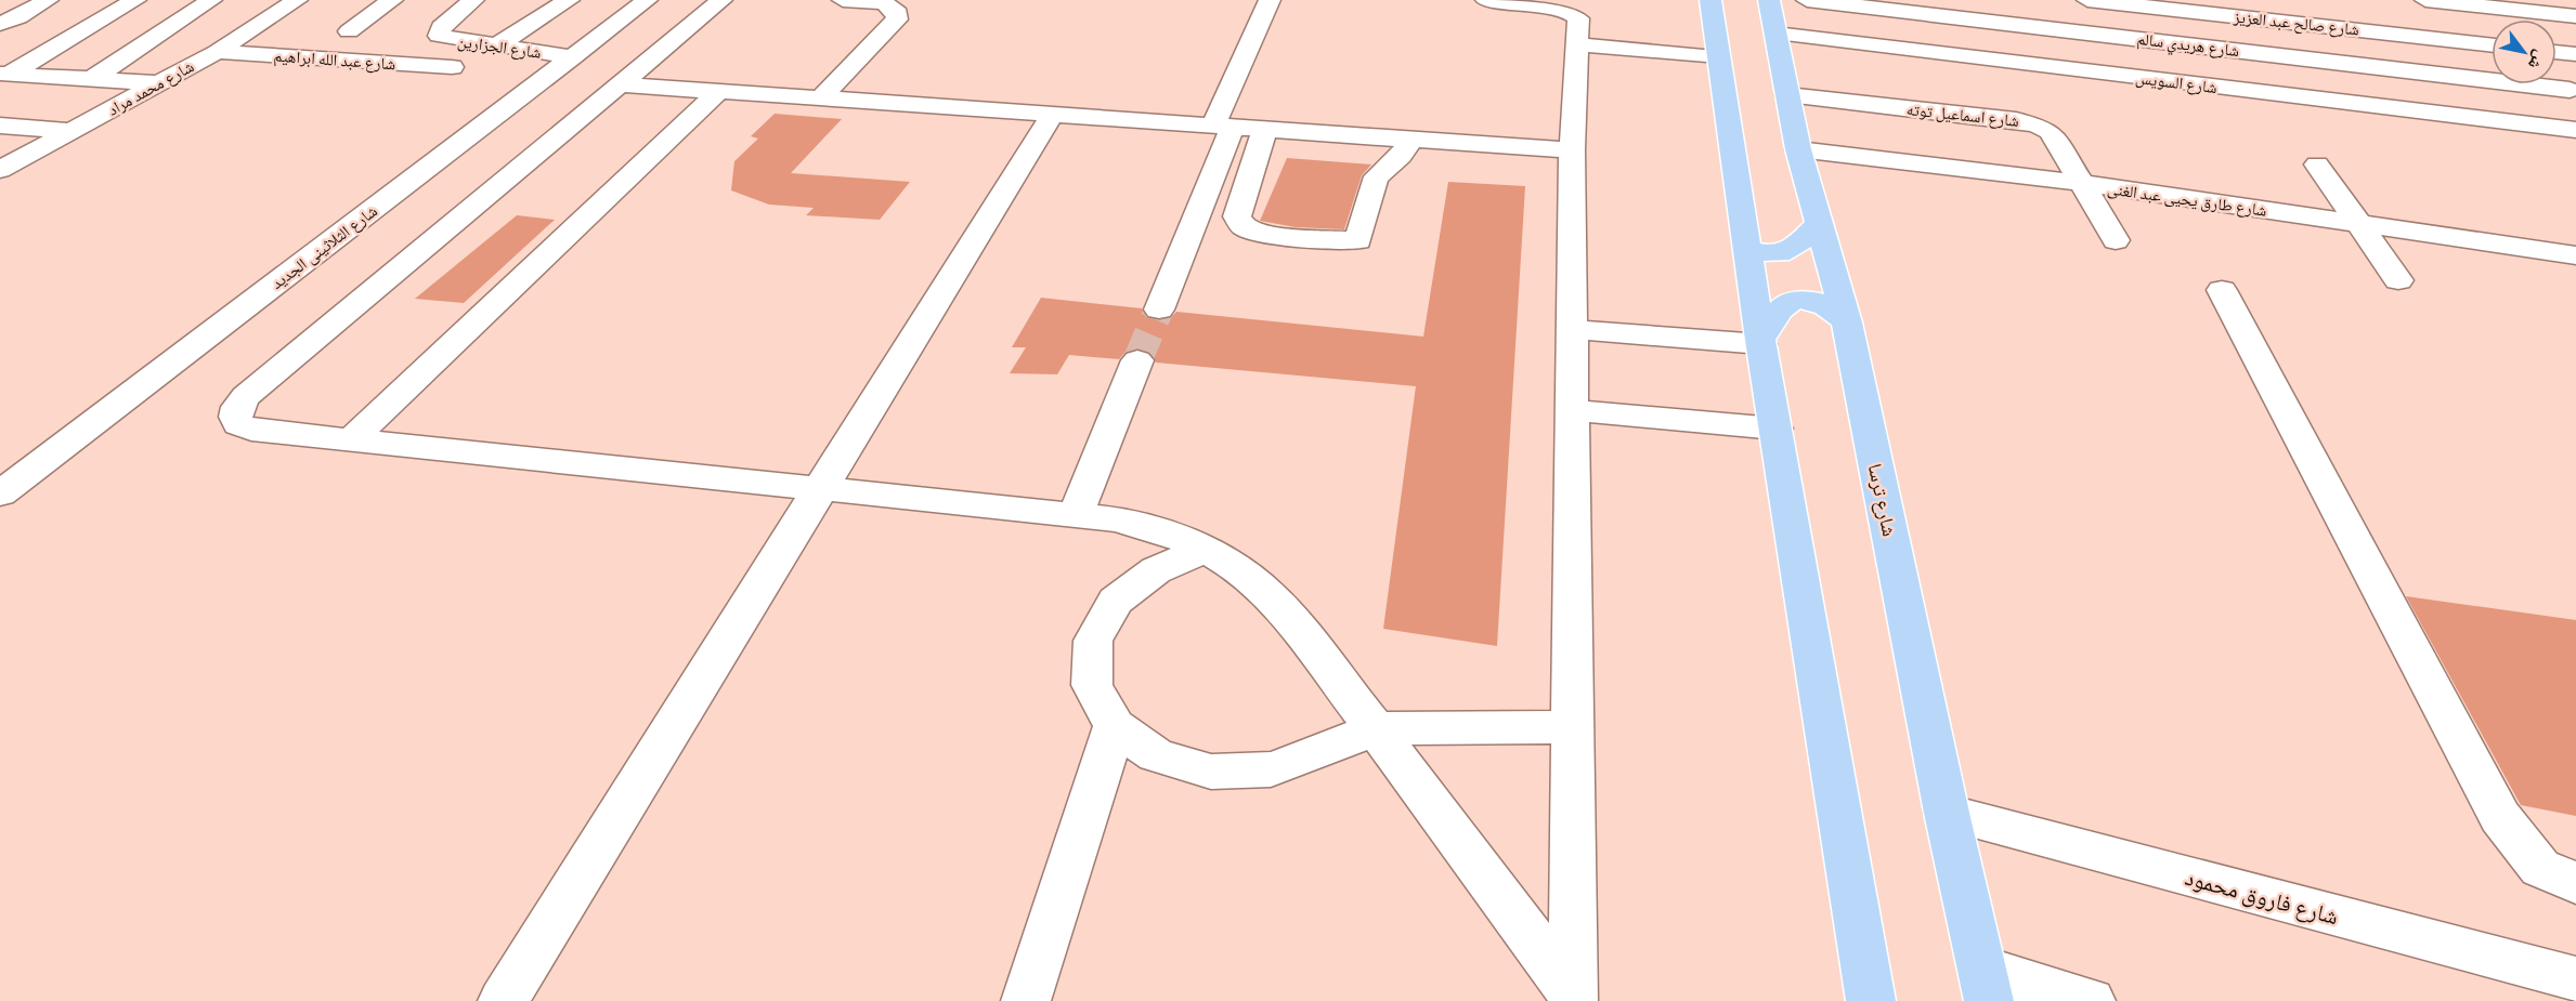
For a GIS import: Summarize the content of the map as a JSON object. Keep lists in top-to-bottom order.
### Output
{
  "streets": {
    "main road": ["شارع ترسا"],
    "street": [
      "شارع صالح عبد العزيز",
      "شارع هريدي سالم",
      "شارع الجزارين",
      "شارع عبد الله ابراهيم",
      "شارع السويس",
      "شارع محمد مراد",
      "شارع اسماعيل توته",
      "شارع طارق يحيى عبد الغنى",
      "شارع الثلاثينى الجديد",
      "شارع فاروق محمود"
    ]
  },
  "crossings": [
    ["شارع الجزارين", "شارع الثلاثينى الجديد"],
    ["شارع عبد الله ابراهيم", "شارع محمد مراد"],
    ["شارع السويس", "شارع ترسا"],
    ["شارع اسماعيل توته", "شارع طارق يحيى عبد الغنى"],
    ["شارع اسماعيل توته", "شارع ترسا"],
    ["شارع طارق يحيى عبد الغنى", "شارع ترسا"],
    ["شارع ترسا", "شارع فاروق محمود"]
  ],
  "north": "bottom right"
}
